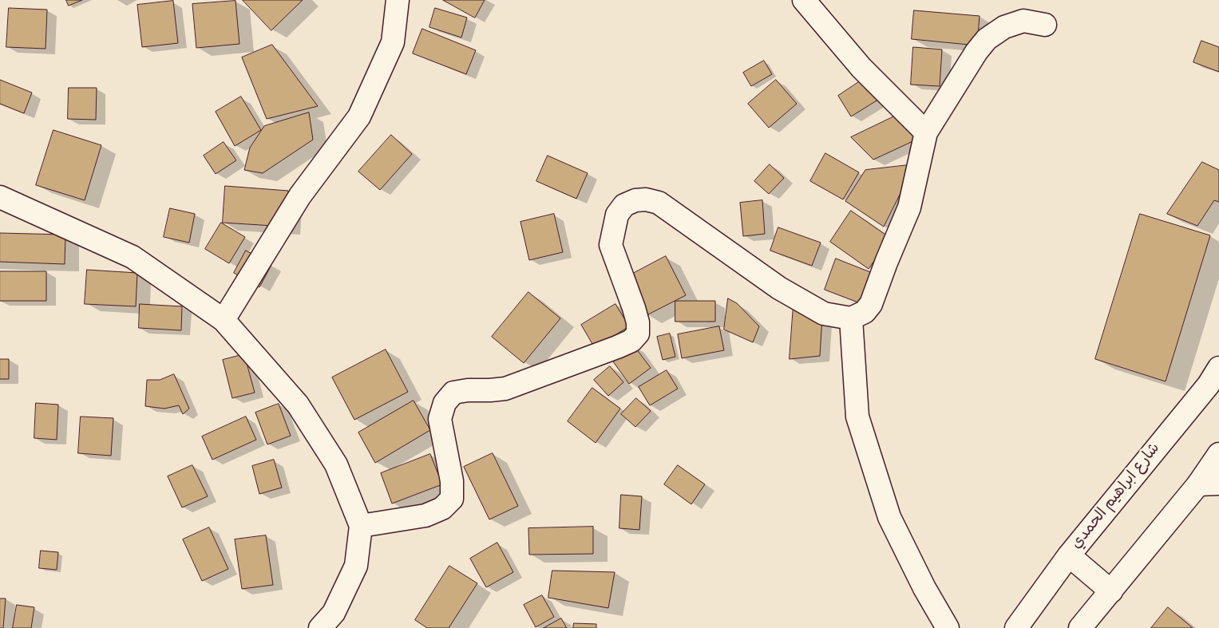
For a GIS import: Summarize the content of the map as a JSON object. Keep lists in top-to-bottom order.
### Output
{
  "streets": {
    "street": ["شارع ابراهيم الحمدي"]
  }
}
